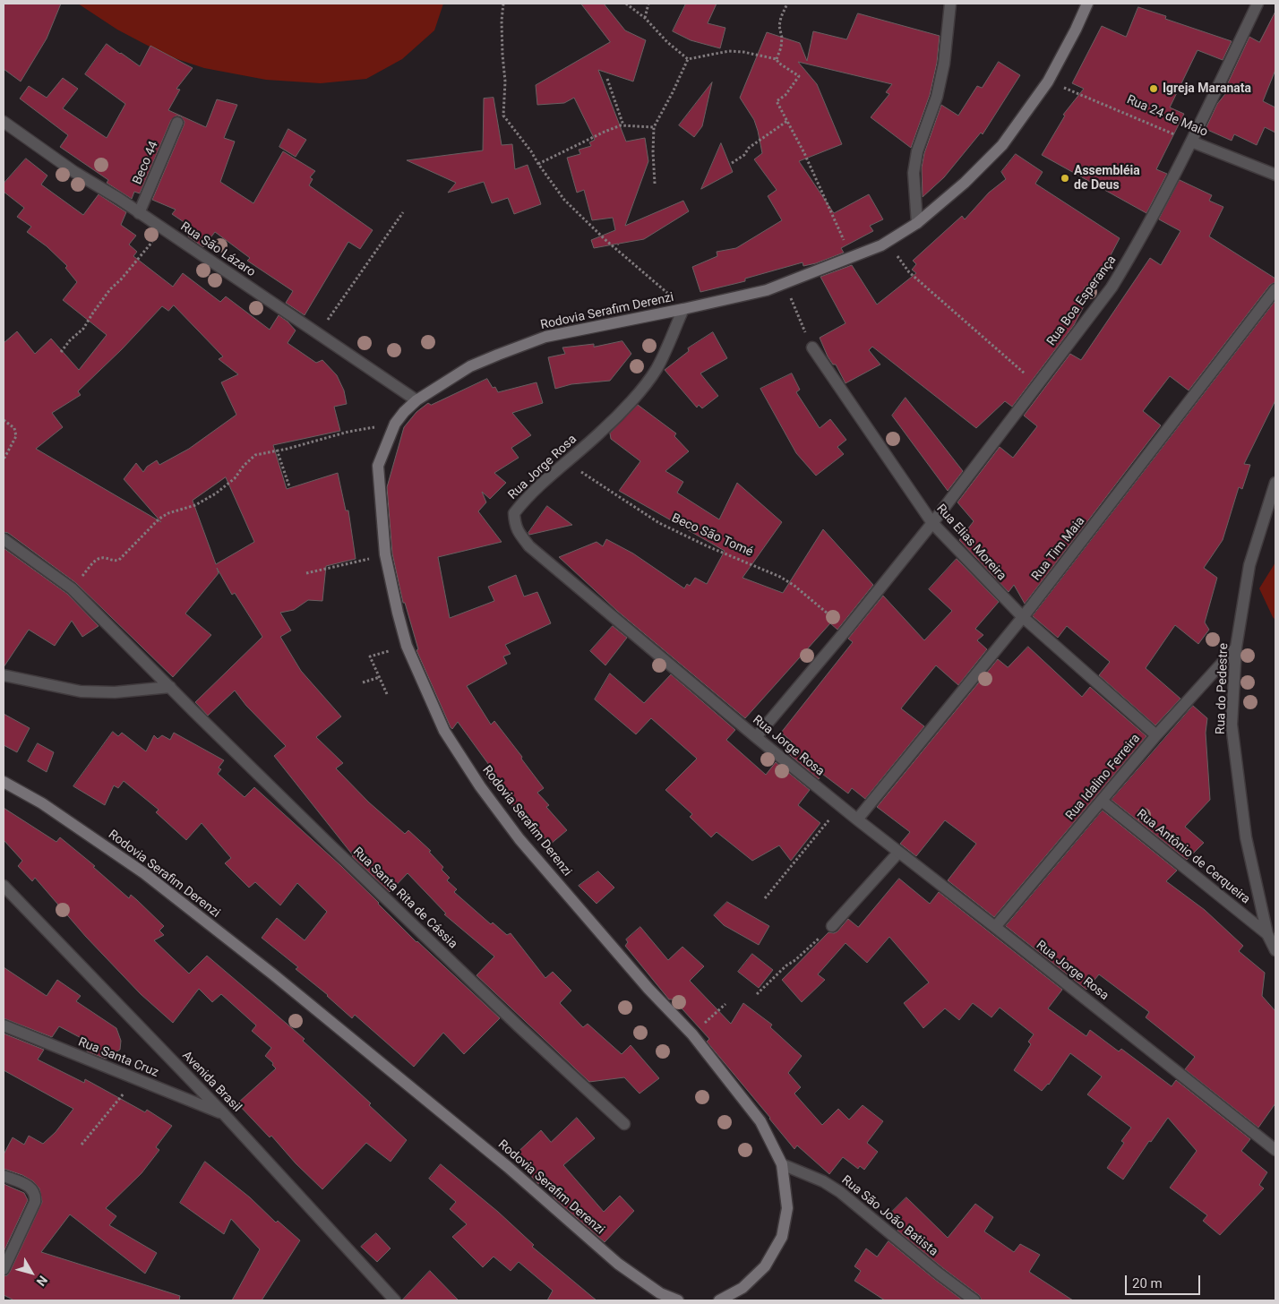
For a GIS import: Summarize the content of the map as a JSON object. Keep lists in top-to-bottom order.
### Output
{
  "streets": {
    "main road": ["Rodovia Serafim Derenzi"],
    "street": [
      "Rua 24 de Maio",
      "Beco 44",
      "Rua São Lázaro",
      "Rua Boa Esperança",
      "Rua Jorge Rosa",
      "Rua Elias Moreira",
      "Rua Tim Maia",
      "Rua do Pedestre",
      "Rua Idalino Ferreira",
      "Rua Antônio de Cerqueira",
      "Rua Santa Rita de Cássia",
      "Rua Santa Cruz",
      "Avenida Brasil",
      "Rua São João Batista"
    ],
    "path": ["Beco São Tomé"]
  },
  "crossings": [
    ["Rua 24 de Maio", "Rua Boa Esperança"],
    ["Rua 24 de Maio", "Rodovia Serafim Derenzi"],
    ["Beco 44", "Rua São Lázaro"],
    ["Rua São Lázaro", "Rodovia Serafim Derenzi"],
    ["Rua Boa Esperança", "Rua Elias Moreira"],
    ["Rodovia Serafim Derenzi", "Rua Jorge Rosa"],
    ["Rodovia Serafim Derenzi", "Rua São João Batista"],
    ["Rua Jorge Rosa", "Beco São Tomé"],
    ["Rua Jorge Rosa", "Rua Tim Maia"],
    ["Rua Jorge Rosa", "Rua Idalino Ferreira"],
    ["Rua Elias Moreira", "Rua Tim Maia"],
    ["Rua Elias Moreira", "Rua Idalino Ferreira"],
    ["Rua do Pedestre", "Rua Idalino Ferreira"],
    ["Rua do Pedestre", "Rua Antônio de Cerqueira"],
    ["Rua Idalino Ferreira", "Rua Antônio de Cerqueira"],
    ["Rua Santa Cruz", "Avenida Brasil"]
  ],
  "places": ["Igreja Maranata", "Assembléia de Deus"],
  "scale_bar": "20 m",
  "north": "bottom right"
}
